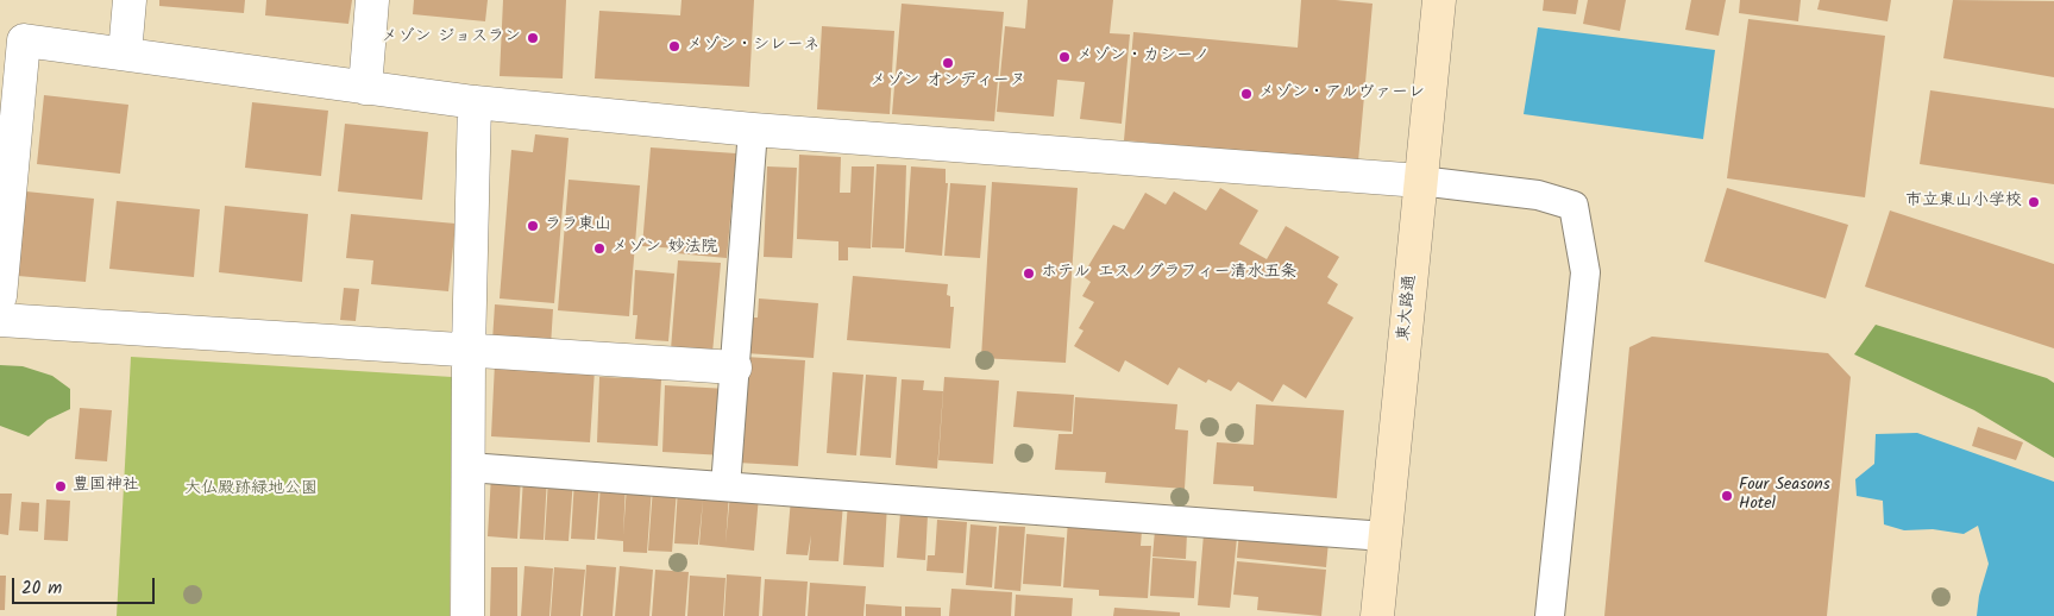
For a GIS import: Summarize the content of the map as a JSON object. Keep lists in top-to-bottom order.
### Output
{
  "streets": {
    "main road": ["東大路通"]
  },
  "parks": ["大仏殿跡緑地公園"],
  "places": [
    "メゾン ジョスラン",
    "メゾン・シレーネ",
    "メゾン・カシーノ",
    "メゾン オンディーヌ",
    "メゾン・アルヴァーレ",
    "市立東山小学校",
    "ララ東山",
    "メゾン 妙法院",
    "ホテル エスノグラフィー清水五条",
    "豊国神社",
    "Four Seasons Hotel"
  ],
  "scale_bar": "20 m"
}
